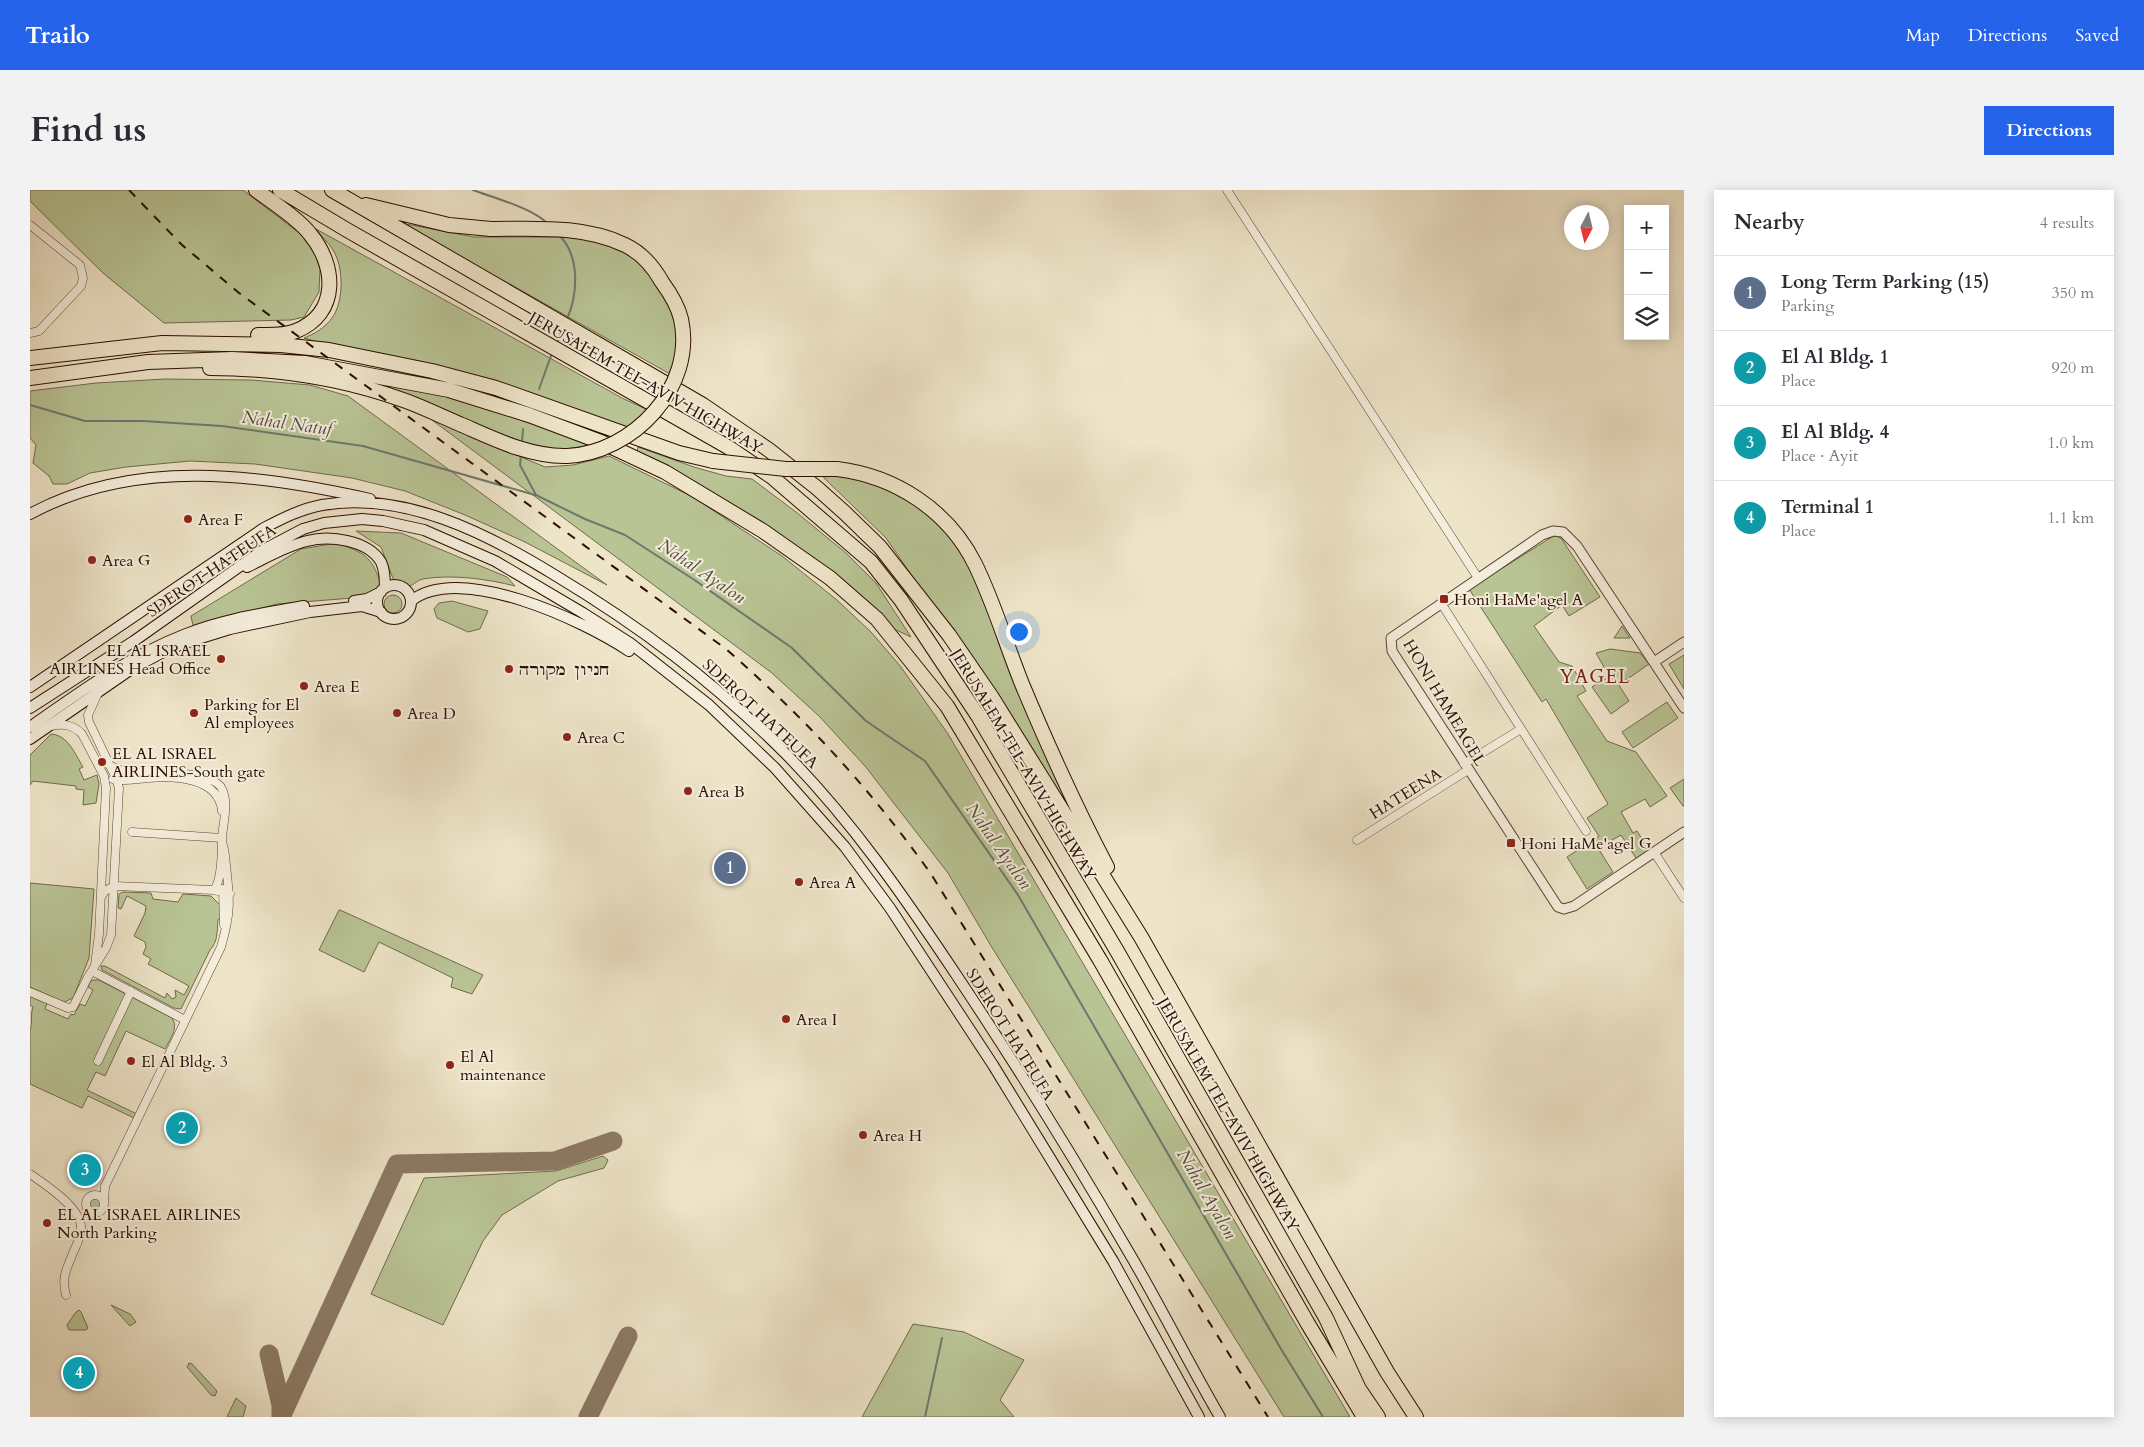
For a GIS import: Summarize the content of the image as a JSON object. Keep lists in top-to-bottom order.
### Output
{
  "streets": {
    "highway": ["JERUSALEM TEL-AVIV HIGHWAY"],
    "main road": ["SDEROT HATEUFA"],
    "street": ["HONI HAMEAGEL", "HATEENA"]
  },
  "crossings": [
    ["HONI HAMEAGEL", "HATEENA"]
  ],
  "districts": ["YAGEL"],
  "water": ["Nahal Natuf", "Nahal Ayalon"],
  "places": {
    "other": [
      "Area F",
      "Area G",
      "EL AL ISRAEL AIRLINES Head Office",
      "חניון מקורה",
      "Area E",
      "Parking for El Al employees",
      "Area D",
      "Area C",
      "EL AL ISRAEL AIRLINES-South gate",
      "Area B",
      "Area A",
      "Area I",
      "El Al Bldg. 3",
      "El Al maintenance",
      "Area H",
      "EL AL ISRAEL AIRLINES North Parking"
    ],
    "transit": ["Honi HaMe'agel A", "Honi HaMe'agel G"]
  },
  "north": "bottom",
  "page": {
    "header": "Trailo",
    "nav": ["Map", "Directions", "Saved"],
    "title": "Find us",
    "buttons": "Directions",
    "heading": ["Nearby", "4 results"],
    "map_buttons": ["+", "−"],
    "list": [
      {
        "mark": "1",
        "name": "Long Term Parking (15)",
        "note": "Parking",
        "value": "350 m"
      },
      {
        "mark": "2",
        "name": "El Al Bldg. 1",
        "note": "Place",
        "value": "920 m"
      },
      {
        "mark": "3",
        "name": "El Al Bldg. 4",
        "note": "Place · Ayit",
        "value": "1.0 km"
      },
      {
        "mark": "4",
        "name": "Terminal 1",
        "note": "Place",
        "value": "1.1 km"
      }
    ],
    "pins": [
      "1",
      "2",
      "3",
      "4"
    ]
  }
}
